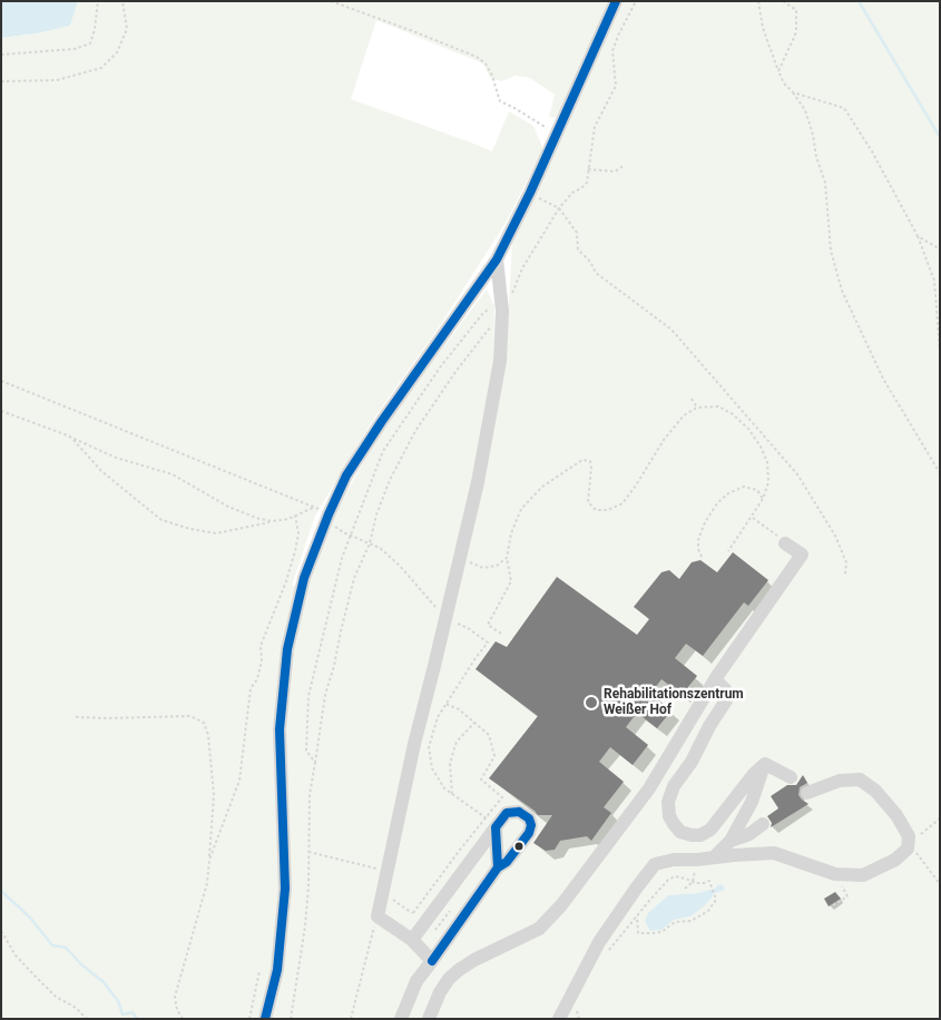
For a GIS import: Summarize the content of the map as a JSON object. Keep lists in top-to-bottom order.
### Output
{
  "places": ["Rehabilitationszentrum Weißer Hof"]
}
